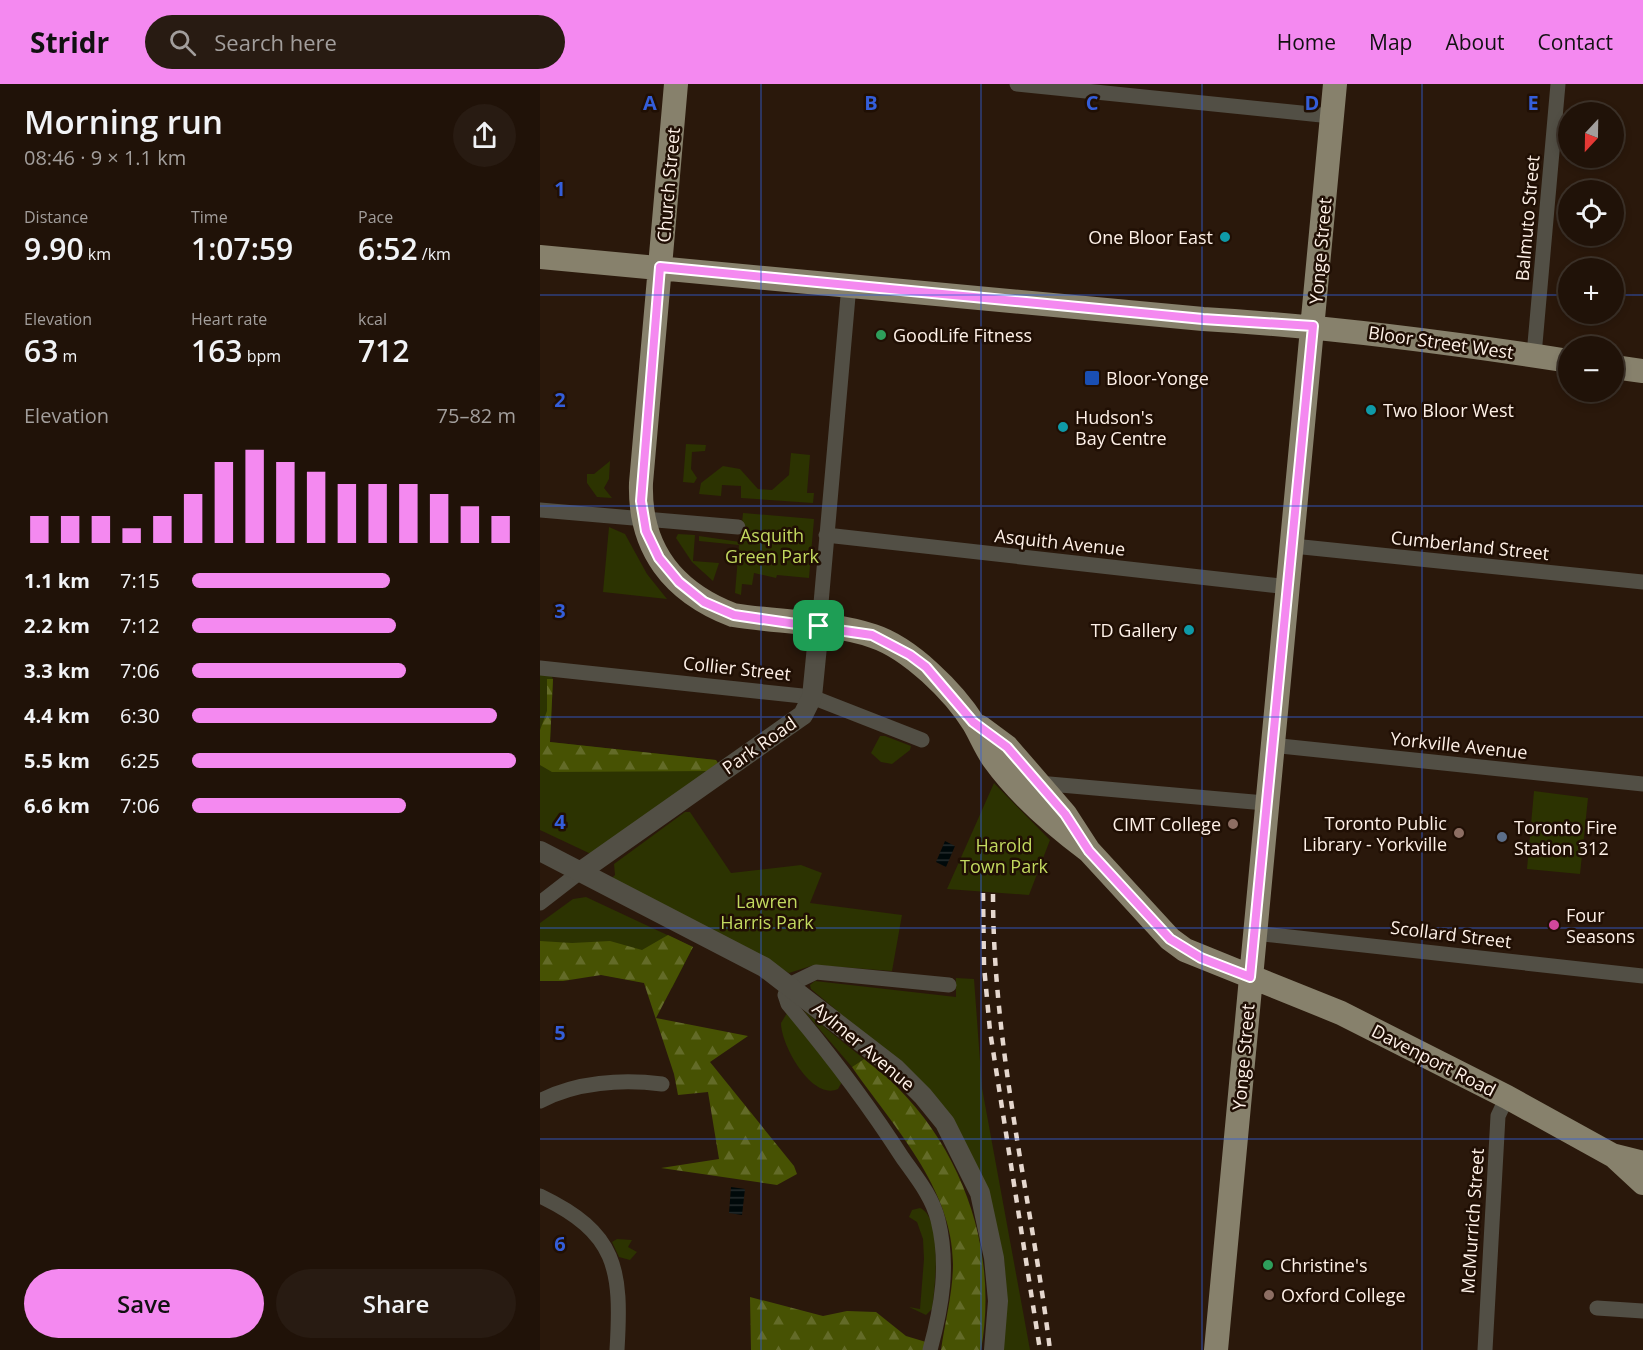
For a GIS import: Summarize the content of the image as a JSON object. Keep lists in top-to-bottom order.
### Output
{
  "streets": {
    "main road": [
      "Church Street",
      "Yonge Street",
      "Bloor Street West",
      "Davenport Road"
    ],
    "street": [
      "Balmuto Street",
      "Asquith Avenue",
      "Cumberland Street",
      "Collier Street",
      "Park Road",
      "Yorkville Avenue",
      "Scollard Street",
      "Aylmer Avenue",
      "McMurrich Street"
    ]
  },
  "crossings": [
    ["Church Street", "Yonge Street"],
    ["Church Street", "Bloor Street West"],
    ["Church Street", "Park Road"],
    ["Church Street", "Davenport Road"],
    ["Balmuto Street", "Bloor Street West"],
    ["Yonge Street", "Bloor Street West"],
    ["Yonge Street", "Asquith Avenue"],
    ["Yonge Street", "Cumberland Street"],
    ["Yonge Street", "Yorkville Avenue"],
    ["Yonge Street", "Scollard Street"],
    ["Yonge Street", "Davenport Road"],
    ["Bloor Street West", "Park Road"],
    ["Asquith Avenue", "Park Road"],
    ["Collier Street", "Park Road"],
    ["Park Road", "Aylmer Avenue"],
    ["Davenport Road", "McMurrich Street"]
  ],
  "parks": ["Asquith Green Park", "Harold Town Park", "Lawren Harris Park"],
  "places": {
    "other": [
      "One Bloor East",
      "GoodLife Fitness",
      "Two Bloor West",
      "Hudson's Bay Centre",
      "TD Gallery",
      "CIMT College",
      "Toronto Public Library - Yorkville",
      "Toronto Fire Station 312",
      "Four Seasons",
      "Christine's",
      "Oxford College"
    ],
    "transit": ["Bloor-Yonge"]
  },
  "north": "bottom",
  "page": {
    "header": "Stridr",
    "search": "Search here",
    "nav": [
      "Home",
      "Map",
      "About",
      "Contact"
    ],
    "heading": ["Morning run", "08:46 · 9 × 1.1 km"],
    "map_buttons": ["+", "−"],
    "stats": [
      ["Distance", "9.90 km"],
      ["Time", "1:07:59"],
      ["Pace", "6:52 /km"],
      ["Elevation", "63 m"],
      ["Heart rate", "163 bpm"],
      ["kcal", "712"]
    ],
    "chart": ["Elevation", "75–82 m"],
    "list": [
      {
        "name": "1.1 km",
        "note": "7:15"
      },
      {
        "name": "2.2 km",
        "note": "7:12"
      },
      {
        "name": "3.3 km",
        "note": "7:06"
      },
      {
        "name": "4.4 km",
        "note": "6:30"
      },
      {
        "name": "5.5 km",
        "note": "6:25"
      },
      {
        "name": "6.6 km",
        "note": "7:06"
      }
    ],
    "buttons": ["Save", "Share"]
  },
  "grid": {
    "columns": [
      "A",
      "B",
      "C",
      "D",
      "E"
    ],
    "rows": [
      "1",
      "2",
      "3",
      "4",
      "5",
      "6"
    ]
  }
}
